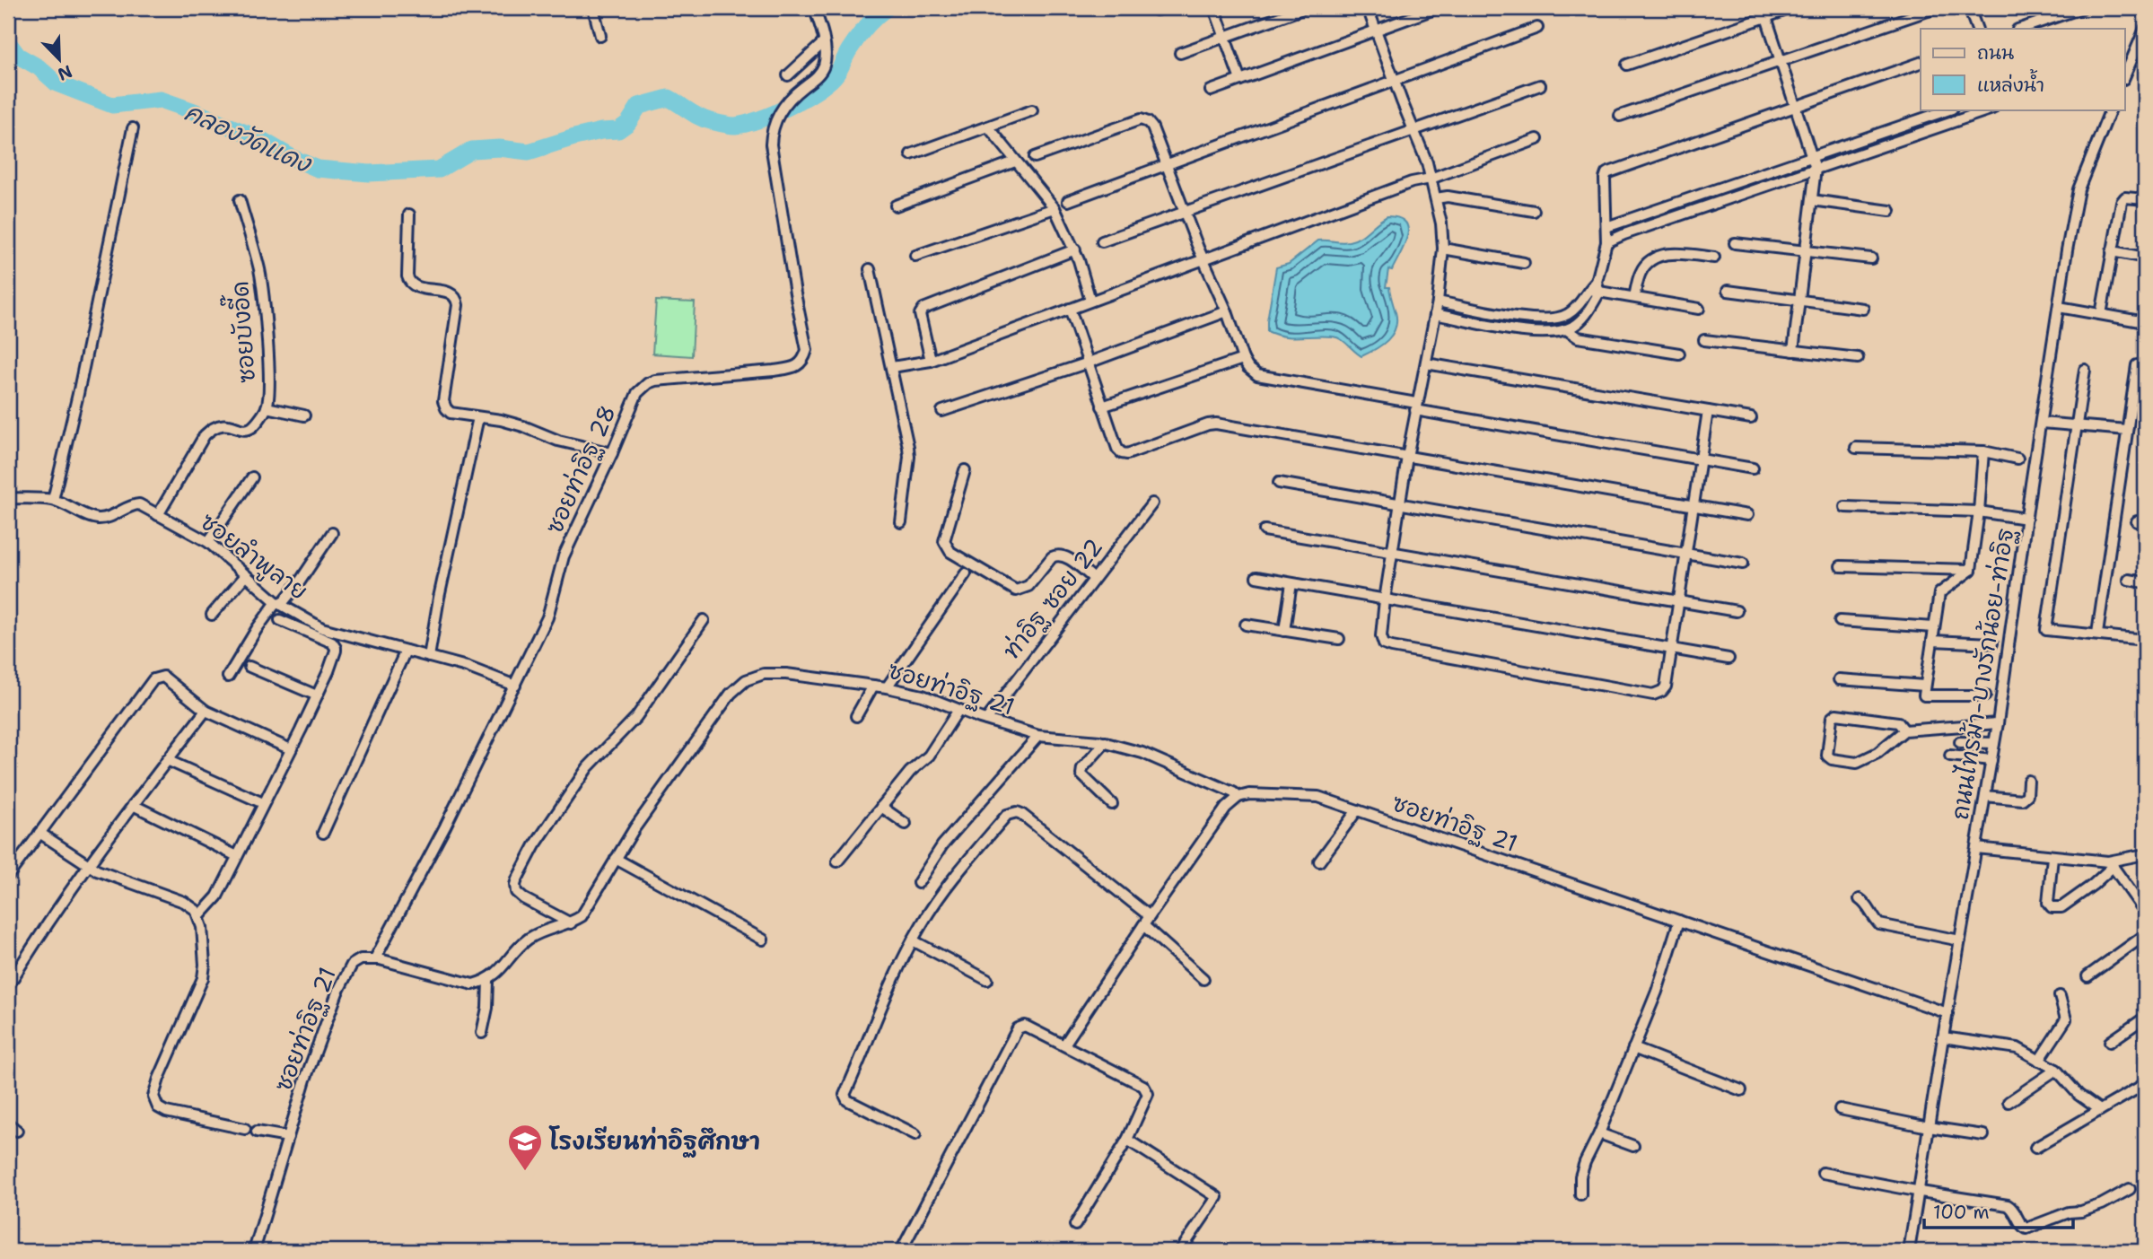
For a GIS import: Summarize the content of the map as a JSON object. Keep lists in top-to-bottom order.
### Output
{
  "streets": {
    "street": [
      "ซอยบังอี๊ด",
      "ซอยท่าอิฐ 28",
      "ซอยลำพูลาย",
      "ท่าอิฐ ซอย 22",
      "ถนนไทรม้า-บางรักน้อย-ท่าอิฐ",
      "ซอยท่าอิฐ 21"
    ]
  },
  "crossings": [
    ["ซอยบังอี๊ด", "ซอยลำพูลาย"],
    ["ซอยท่าอิฐ 28", "ซอยลำพูลาย"],
    ["ซอยท่าอิฐ 28", "ซอยท่าอิฐ 21"],
    ["ท่าอิฐ ซอย 22", "ซอยท่าอิฐ 21"],
    ["ถนนไทรม้า-บางรักน้อย-ท่าอิฐ", "ซอยท่าอิฐ 21"]
  ],
  "water": ["คลองวัดแดง"],
  "places": {
    "school or university": ["โรงเรียนท่าอิฐศึกษา"]
  },
  "legend": ["ถนน", "แหล่งน้ำ"],
  "scale_bar": "100 m",
  "north": "bottom right"
}
